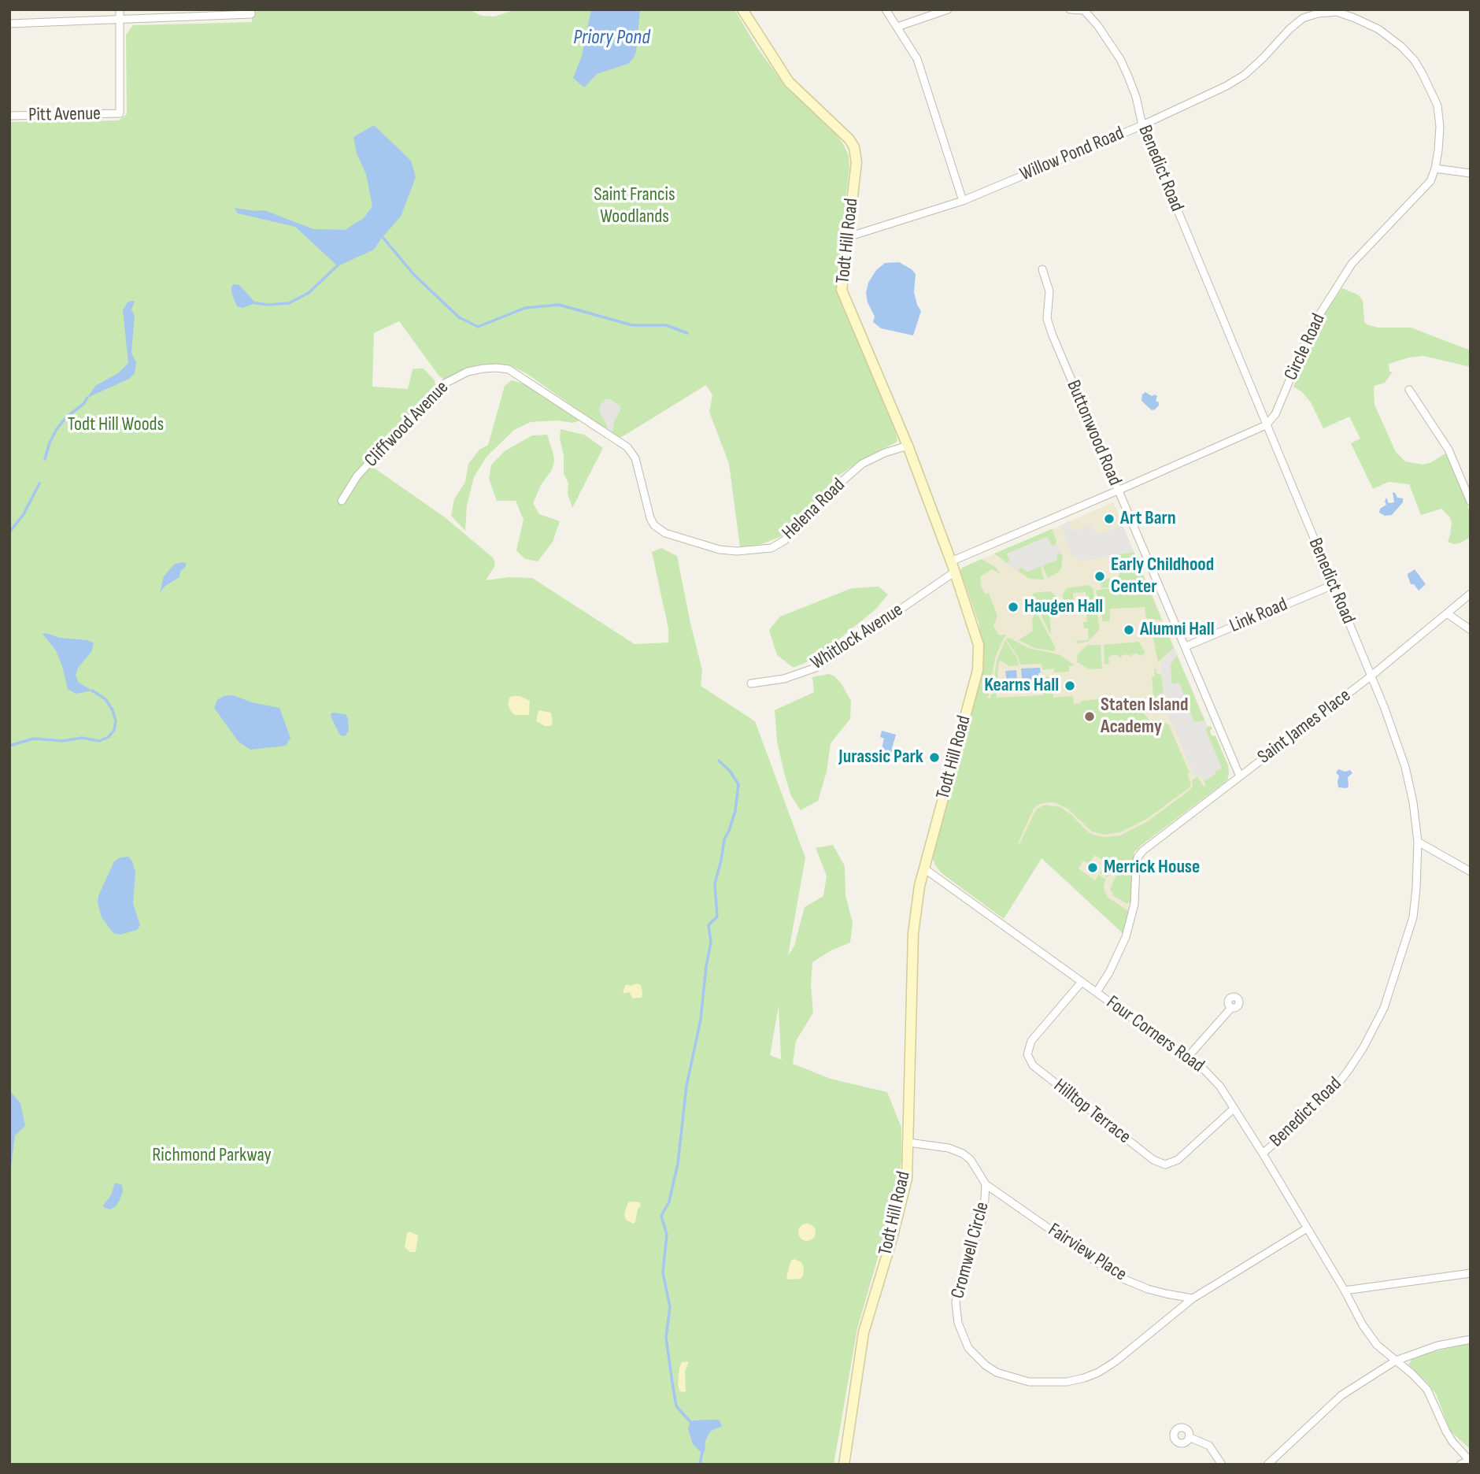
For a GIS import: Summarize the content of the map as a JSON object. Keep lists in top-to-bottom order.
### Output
{
  "streets": {
    "street": [
      "Pitt Avenue",
      "Willow Pond Road",
      "Benedict Road",
      "Todt Hill Road",
      "Circle Road",
      "Cliffwood Avenue",
      "Buttonwood Road",
      "Helena Road",
      "Link Road",
      "Whitlock Avenue",
      "Saint James Place",
      "Four Corners Road",
      "Hilltop Terrace",
      "Cromwell Circle",
      "Fairview Place"
    ]
  },
  "crossings": [
    ["Willow Pond Road", "Benedict Road"],
    ["Willow Pond Road", "Todt Hill Road"],
    ["Willow Pond Road", "Circle Road"],
    ["Benedict Road", "Circle Road"],
    ["Benedict Road", "Link Road"],
    ["Benedict Road", "Saint James Place"],
    ["Benedict Road", "Four Corners Road"],
    ["Todt Hill Road", "Helena Road"],
    ["Todt Hill Road", "Whitlock Avenue"],
    ["Todt Hill Road", "Four Corners Road"],
    ["Todt Hill Road", "Fairview Place"],
    ["Cliffwood Avenue", "Helena Road"],
    ["Buttonwood Road", "Link Road"],
    ["Buttonwood Road", "Saint James Place"],
    ["Saint James Place", "Four Corners Road"],
    ["Four Corners Road", "Hilltop Terrace"],
    ["Cromwell Circle", "Fairview Place"]
  ],
  "water": ["Priory Pond"],
  "parks": ["Saint Francis Woodlands", "Todt Hill Woods", "Richmond Parkway"],
  "places": [
    "Art Barn",
    "Early Childhood Center",
    "Haugen Hall",
    "Alumni Hall",
    "Kearns Hall",
    "Staten Island Academy",
    "Jurassic Park",
    "Merrick House"
  ]
}
